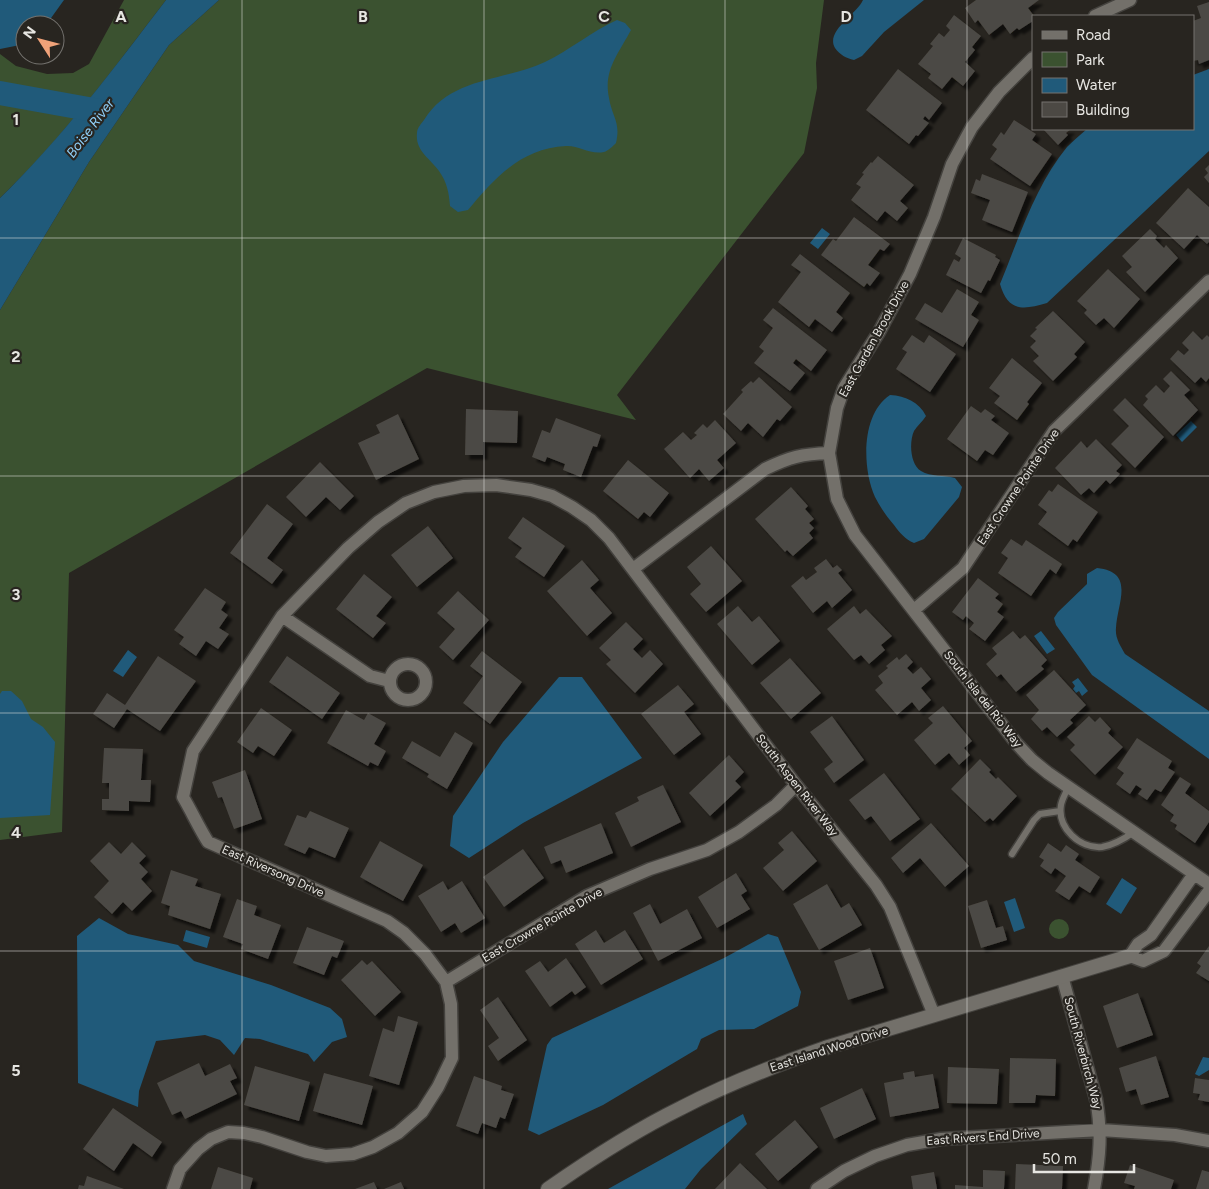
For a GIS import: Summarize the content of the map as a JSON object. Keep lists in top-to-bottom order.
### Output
{
  "streets": {
    "street": [
      "East Garden Brook Drive",
      "East Crowne Pointe Drive",
      "South Isla del Rio Way",
      "South Aspen River Way",
      "East Riversong Drive",
      "East Island Wood Drive",
      "South Riverbirch Way",
      "East Rivers End Drive"
    ]
  },
  "crossings": [
    ["East Garden Brook Drive", "South Isla del Rio Way"],
    ["East Crowne Pointe Drive", "South Isla del Rio Way"],
    ["East Crowne Pointe Drive", "South Aspen River Way"],
    ["East Crowne Pointe Drive", "East Riversong Drive"],
    ["South Aspen River Way", "East Riversong Drive"],
    ["South Aspen River Way", "East Island Wood Drive"],
    ["East Island Wood Drive", "South Riverbirch Way"],
    ["South Riverbirch Way", "East Rivers End Drive"]
  ],
  "water": ["Boise River"],
  "legend": [
    "Road",
    "Park",
    "Water",
    "Building"
  ],
  "scale_bar": "50 m",
  "north": "top left",
  "grid": {
    "columns": [
      "A",
      "B",
      "C",
      "D"
    ],
    "rows": [
      "1",
      "2",
      "3",
      "4",
      "5"
    ]
  }
}
